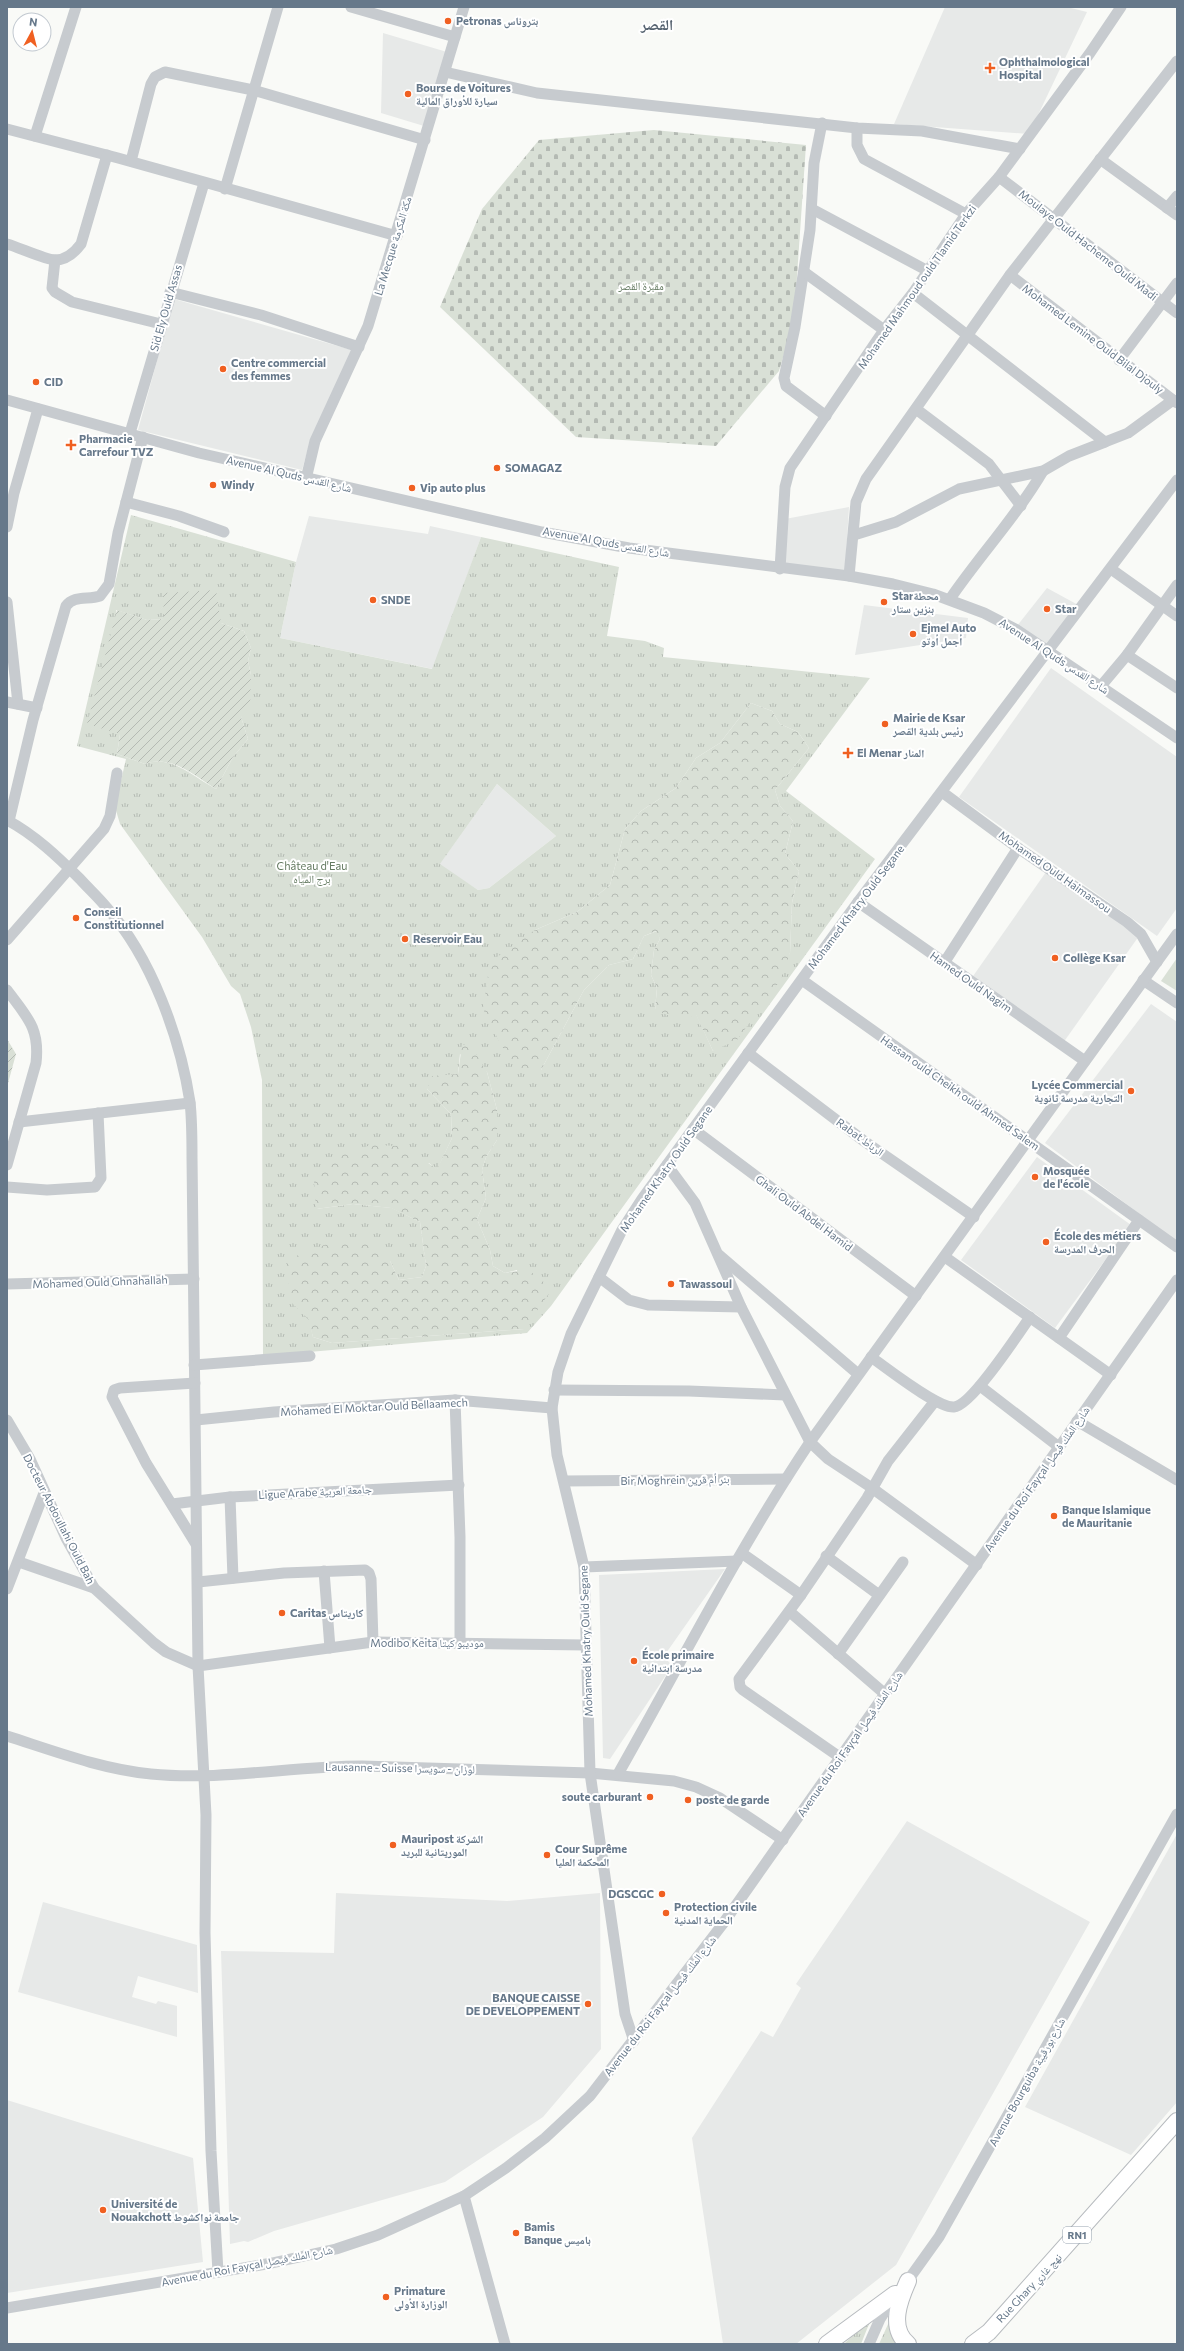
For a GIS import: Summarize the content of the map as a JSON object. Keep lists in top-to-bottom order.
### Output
{
  "streets": {
    "highway": ["RN1", "Rue Ghary نهج غاري"],
    "street": [
      "Moulaye Ould Hacheme Ould Madi",
      "La Mecque مكة المكرمة",
      "Mohamed Mahmoud ould Tlamid Terkzi",
      "Sid Ely Ould Assas",
      "Mohamed Lemine Ould Bilal Djouly",
      "Avenue Al Quds شارع القدس",
      "Mohamed Ould Haimassou",
      "Mohamed Khatry Ould Segane",
      "Hamed Ould Nagim",
      "Hassan ould Cheikh ould Ahmed Salem",
      "Rabat الرباط",
      "Ghali Ould Abdel Hamid",
      "Mohamed Ould Ghnahallah",
      "Mohamed El Moktar Ould Bellaamech",
      "Avenue du Roi Fayçal شارع الملك فيصل",
      "Bir Moghrein بئر أم قرين",
      "Ligue Arabe جامعة العربية",
      "Docteur Abdoullahi Ould Bah",
      "Modibo Keita موديبو كيتا",
      "Lausanne - Suisse لوزان - سويسرا",
      "Avenue Bourguiba شارع بورقيبة"
    ]
  },
  "crossings": [
    ["Moulaye Ould Hacheme Ould Madi", "Mohamed Mahmoud ould Tlamid Terkzi"],
    ["La Mecque مكة المكرمة", "Avenue Al Quds شارع القدس"],
    ["Mohamed Mahmoud ould Tlamid Terkzi", "Avenue Al Quds شارع القدس"],
    ["Sid Ely Ould Assas", "Avenue Al Quds شارع القدس"],
    ["Avenue Al Quds شارع القدس", "Mohamed Khatry Ould Segane"],
    ["Mohamed Ould Haimassou", "Mohamed Khatry Ould Segane"],
    ["Mohamed Khatry Ould Segane", "Hamed Ould Nagim"],
    ["Mohamed Khatry Ould Segane", "Hassan ould Cheikh ould Ahmed Salem"],
    ["Mohamed Khatry Ould Segane", "Rabat الرباط"],
    ["Mohamed Khatry Ould Segane", "Ghali Ould Abdel Hamid"],
    ["Mohamed Khatry Ould Segane", "Mohamed El Moktar Ould Bellaamech"],
    ["Mohamed Khatry Ould Segane", "Avenue du Roi Fayçal شارع الملك فيصل"],
    ["Mohamed Khatry Ould Segane", "Bir Moghrein بئر أم قرين"],
    ["Mohamed Khatry Ould Segane", "Modibo Keita موديبو كيتا"],
    ["Mohamed Khatry Ould Segane", "Lausanne - Suisse لوزان - سويسرا"],
    ["Avenue du Roi Fayçal شارع الملك فيصل", "Lausanne - Suisse لوزان - سويسرا"],
    ["Docteur Abdoullahi Ould Bah", "Modibo Keita موديبو كيتا"]
  ],
  "districts": ["القصر"],
  "parks": ["مقبرة القصر", "Château d'Eau برج المياه"],
  "places": {
    "other": [
      "Petronas بتروناس",
      "Bourse de Voitures سيارة للأوراق المالية",
      "Centre commercial des femmes",
      "CID",
      "SOMAGAZ",
      "Windy",
      "Vip auto plus",
      "SNDE",
      "Starمحطة بنزين ستار",
      "Star",
      "Ejmel Auto أجمل أوتو",
      "Mairie de Ksar رئيس بلدية القصر",
      "Conseil Constitutionnel",
      "Reservoir Eau",
      "Collège Ksar",
      "Lycée Commercial التجارية مدرسة ثانوية",
      "Mosquée de l'école",
      "École des métiers الحرف المدرسة",
      "Tawassoul",
      "Banque Islamique de Mauritanie",
      "Caritas كاريتاس",
      "École primaire مدرسة ابتدائية",
      "soute carburant",
      "poste de garde",
      "Mauripost الشركة الموريتانية للبريد",
      "Cour Suprême المحكمة العليا",
      "DGSCGC",
      "Protection civile الحماية المدنية",
      "BANQUE CAISSE DE DEVELOPPEMENT",
      "Université de Nouakchott جامعة نواكشوط",
      "Bamis Banque باميس",
      "Primature الوزارة الأولى"
    ],
    "health": ["Ophthalmological Hospital", "Pharmacie Carrefour TVZ", "El Menar المنار"]
  },
  "north": "top"
}
